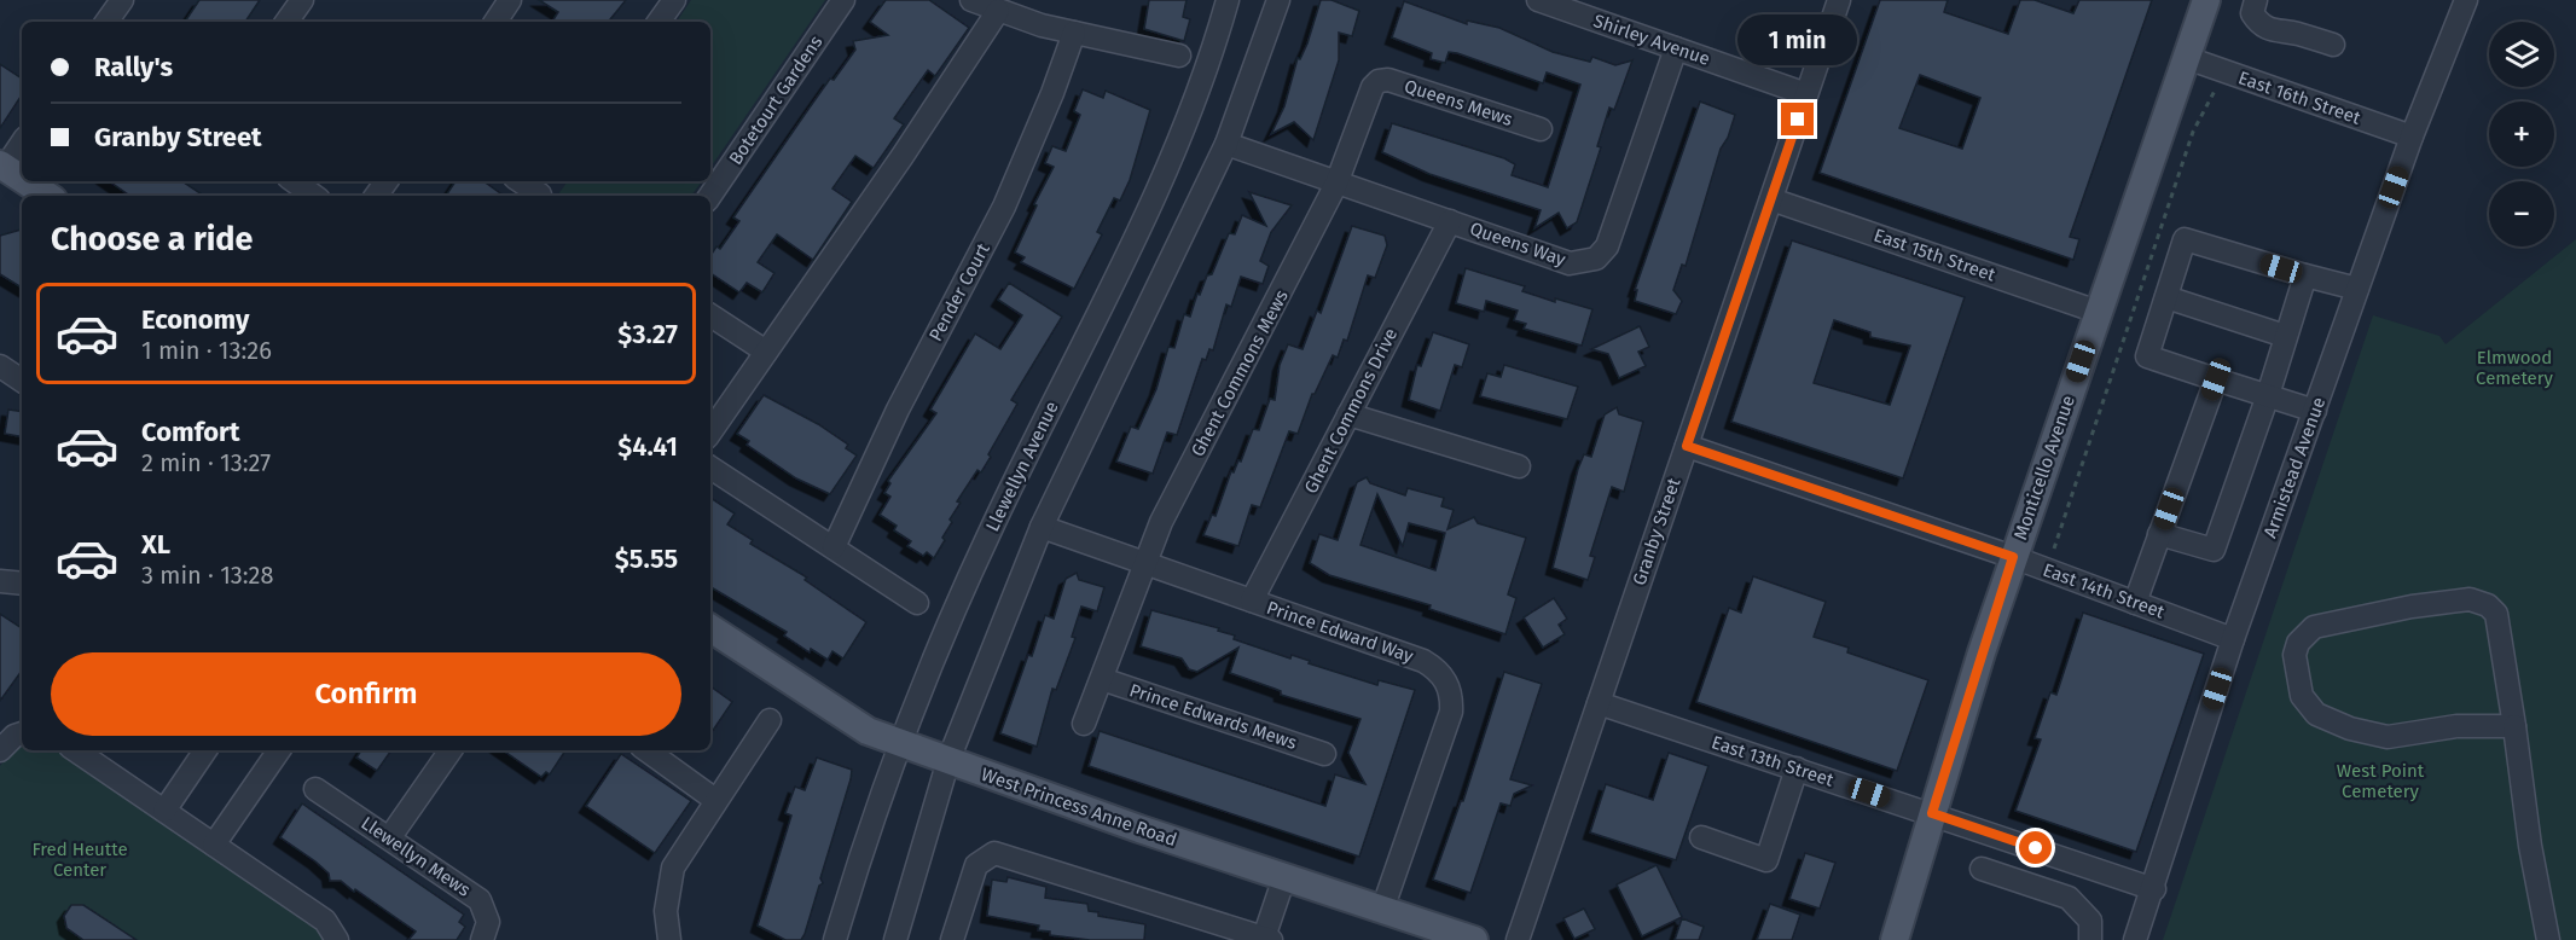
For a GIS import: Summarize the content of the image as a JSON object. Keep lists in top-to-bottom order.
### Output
{
  "streets": {
    "main road": ["Monticello Avenue", "West Princess Anne Road"],
    "street": [
      "Shirley Avenue",
      "East 16th Street",
      "Botetourt Gardens",
      "Queens Mews",
      "Queens Way",
      "East 15th Street",
      "Pender Court",
      "Ghent Commons Mews",
      "Ghent Commons Drive",
      "Llewellyn Avenue",
      "Armistead Avenue",
      "Granby Street",
      "East 14th Street",
      "Prince Edward Way",
      "Prince Edwards Mews",
      "East 13th Street",
      "Llewellyn Mews"
    ]
  },
  "crossings": [
    ["Shirley Avenue", "Queens Way"],
    ["Shirley Avenue", "Granby Street"],
    ["East 16th Street", "Monticello Avenue"],
    ["East 16th Street", "Armistead Avenue"],
    ["Queens Mews", "Ghent Commons Mews"],
    ["Queens Way", "Ghent Commons Mews"],
    ["Queens Way", "Ghent Commons Drive"],
    ["East 15th Street", "Monticello Avenue"],
    ["East 15th Street", "Granby Street"],
    ["Ghent Commons Mews", "Prince Edward Way"],
    ["Ghent Commons Drive", "Prince Edward Way"],
    ["Llewellyn Avenue", "West Princess Anne Road"],
    ["Monticello Avenue", "East 14th Street"],
    ["Monticello Avenue", "East 13th Street"],
    ["Armistead Avenue", "East 14th Street"],
    ["Armistead Avenue", "East 13th Street"],
    ["Granby Street", "East 14th Street"],
    ["Granby Street", "East 13th Street"],
    ["Prince Edward Way", "West Princess Anne Road"]
  ],
  "parks": ["Elmwood Cemetery", "West Point Cemetery", "Fred Heutte Center"],
  "page": {
    "bubble": "1 min",
    "map_buttons": ["+", "−"],
    "banner": ["Rally's", "Granby Street"],
    "heading": "Choose a ride",
    "list": [
      {
        "name": "Economy",
        "note": "1 min · 13:26",
        "value": "$3.27"
      },
      {
        "name": "Comfort",
        "note": "2 min · 13:27",
        "value": "$4.41"
      },
      {
        "name": "XL",
        "note": "3 min · 13:28",
        "value": "$5.55"
      }
    ],
    "buttons": "Confirm"
  }
}
